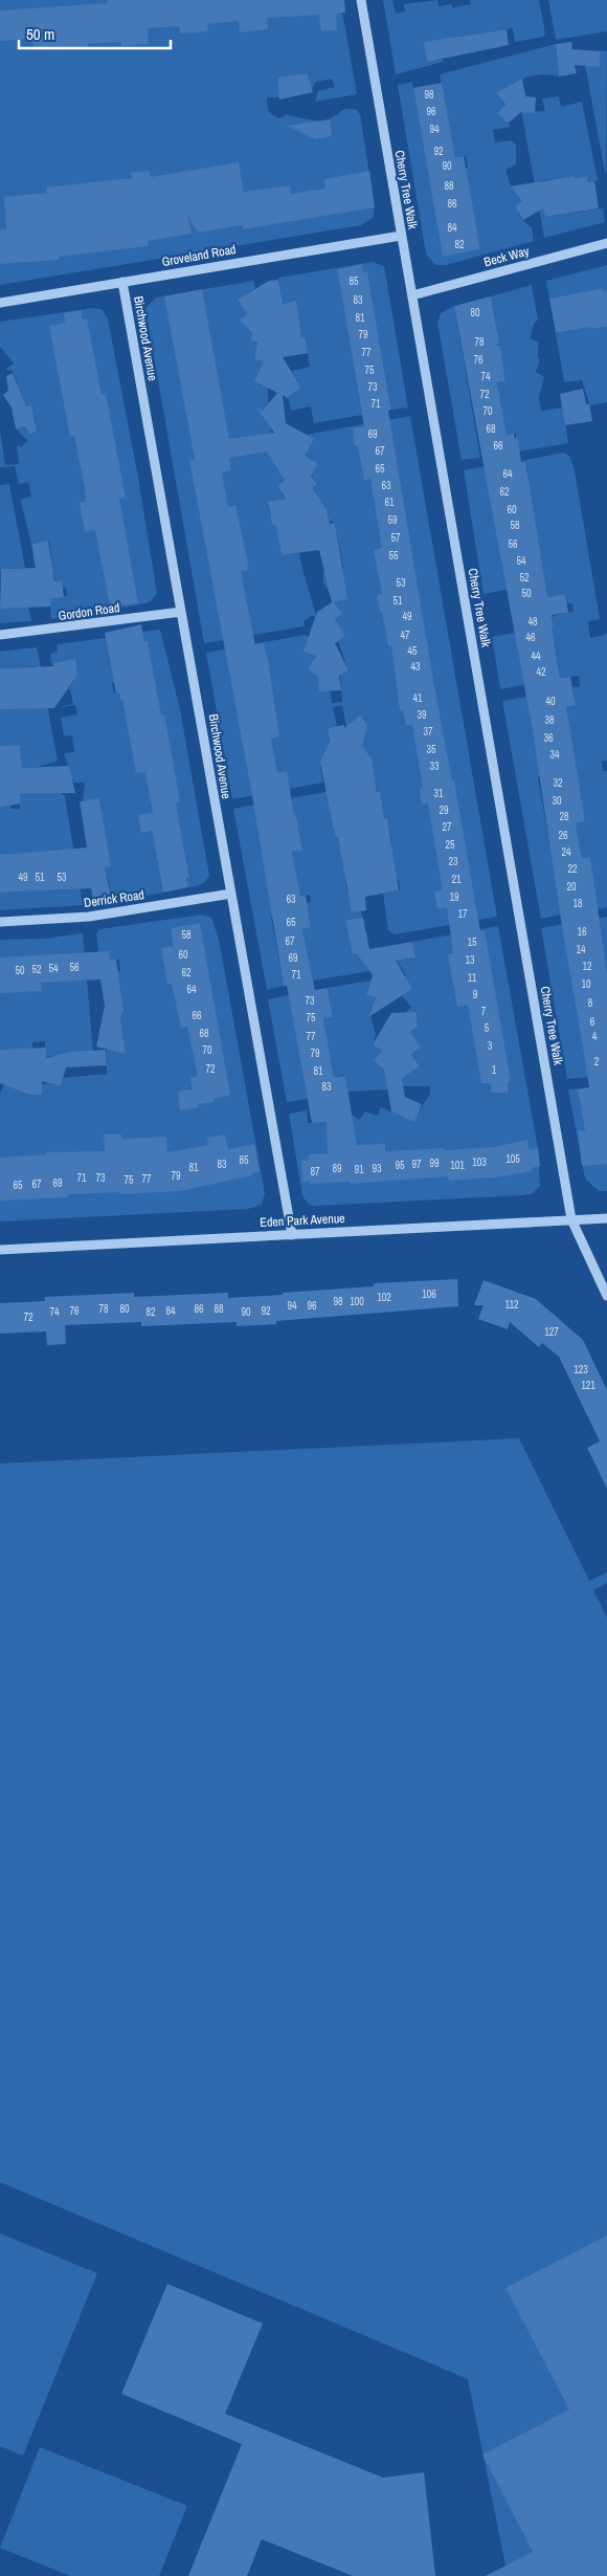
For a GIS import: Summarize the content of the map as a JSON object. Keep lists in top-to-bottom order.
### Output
{
  "streets": {
    "street": [
      "Cherry Tree Walk",
      "Groveland Road",
      "Beck Way",
      "Birchwood Avenue",
      "Gordon Road",
      "Derrick Road",
      "Eden Park Avenue"
    ]
  },
  "crossings": [
    ["Cherry Tree Walk", "Groveland Road"],
    ["Cherry Tree Walk", "Beck Way"],
    ["Cherry Tree Walk", "Eden Park Avenue"],
    ["Groveland Road", "Birchwood Avenue"],
    ["Birchwood Avenue", "Gordon Road"],
    ["Birchwood Avenue", "Derrick Road"],
    ["Birchwood Avenue", "Eden Park Avenue"]
  ],
  "house_numbers": [
    "98",
    "96",
    "94",
    "92",
    "90",
    "88",
    "86",
    "84",
    "82",
    "85",
    "83",
    "80",
    "81",
    "79",
    "78",
    "77",
    "76",
    "75",
    "74",
    "73",
    "72",
    "71",
    "70",
    "68",
    "69",
    "66",
    "67",
    "65",
    "64",
    "63",
    "62",
    "61",
    "60",
    "59",
    "58",
    "57",
    "56",
    "55",
    "54",
    "52",
    "53",
    "50",
    "51",
    "49",
    "48",
    "47",
    "46",
    "45",
    "44",
    "43",
    "42",
    "41",
    "40",
    "39",
    "38",
    "37",
    "36",
    "35",
    "34",
    "33",
    "32",
    "31",
    "30",
    "29",
    "28",
    "27",
    "26",
    "25",
    "24",
    "23",
    "22",
    "49",
    "51",
    "53",
    "21",
    "20",
    "19",
    "63",
    "18",
    "17",
    "65",
    "16",
    "58",
    "67",
    "15",
    "14",
    "60",
    "69",
    "13",
    "12",
    "56",
    "54",
    "52",
    "50",
    "62",
    "71",
    "11",
    "10",
    "64",
    "9",
    "73",
    "8",
    "7",
    "66",
    "75",
    "6",
    "5",
    "68",
    "77",
    "4",
    "3",
    "70",
    "79",
    "2",
    "72",
    "1",
    "81",
    "83",
    "105",
    "85",
    "103",
    "99",
    "83",
    "97",
    "95",
    "101",
    "81",
    "89",
    "93",
    "91",
    "87",
    "79",
    "71",
    "73",
    "77",
    "75",
    "69",
    "67",
    "65",
    "106",
    "102",
    "98",
    "100",
    "112",
    "94",
    "96",
    "78",
    "80",
    "86",
    "88",
    "76",
    "84",
    "92",
    "74",
    "82",
    "90",
    "72",
    "127",
    "123",
    "121"
  ],
  "scale_bar": "50 m"
}
